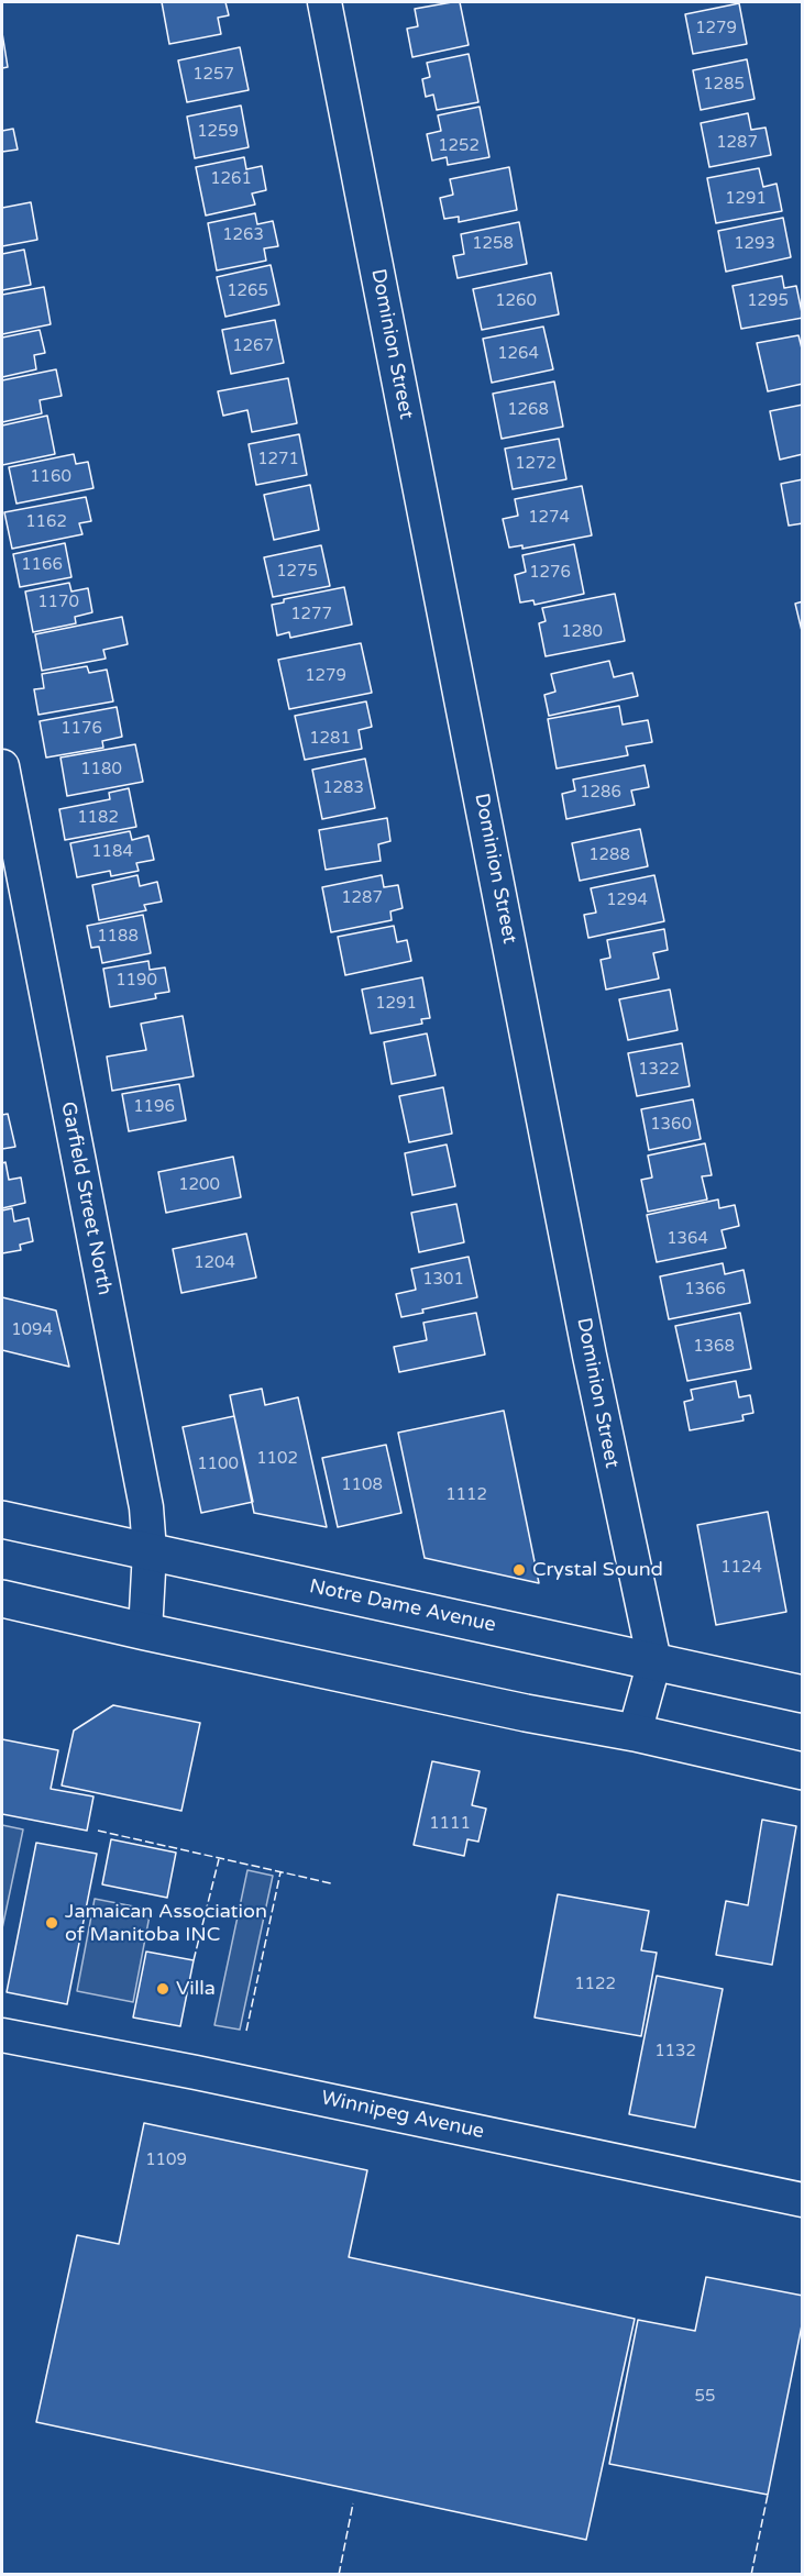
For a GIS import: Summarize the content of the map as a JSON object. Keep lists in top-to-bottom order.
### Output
{
  "streets": {
    "main road": ["Notre Dame Avenue"],
    "street": ["Dominion Street", "Garfield Street North", "Winnipeg Avenue"]
  },
  "crossings": [
    ["Dominion Street", "Notre Dame Avenue"],
    ["Garfield Street North", "Notre Dame Avenue"]
  ],
  "places": ["Crystal Sound", "Jamaican Association of Manitoba INC", "Villa"],
  "house_numbers": [
    "1279",
    "1257",
    "1285",
    "1259",
    "1287",
    "1252",
    "1261",
    "1291",
    "1263",
    "1258",
    "1293",
    "1265",
    "1260",
    "1295",
    "1267",
    "1264",
    "1268",
    "1271",
    "1272",
    "1160",
    "1274",
    "1162",
    "1166",
    "1275",
    "1276",
    "1170",
    "1277",
    "1280",
    "1279",
    "1176",
    "1281",
    "1180",
    "1283",
    "1286",
    "1182",
    "1184",
    "1288",
    "1287",
    "1294",
    "1188",
    "1190",
    "1291",
    "1322",
    "1196",
    "1360",
    "1200",
    "1364",
    "1204",
    "1301",
    "1366",
    "1094",
    "1368",
    "1102",
    "1100",
    "1108",
    "1112",
    "1124",
    "1111",
    "1122",
    "1132",
    "1109",
    "55"
  ]
}
